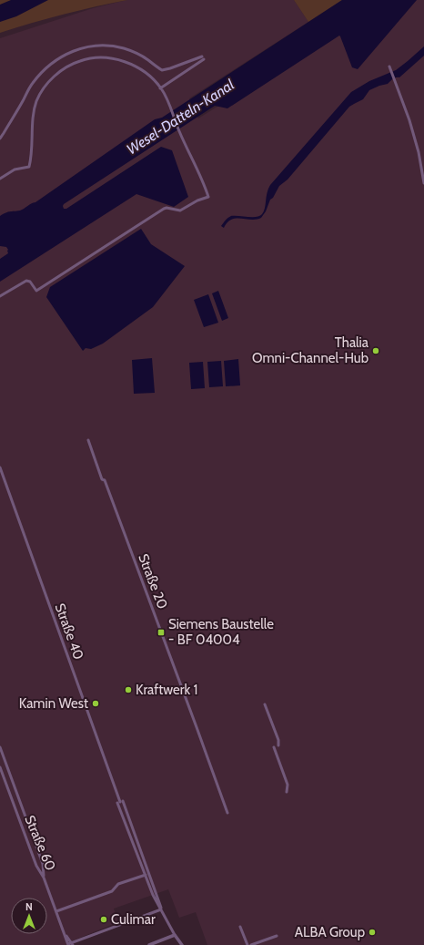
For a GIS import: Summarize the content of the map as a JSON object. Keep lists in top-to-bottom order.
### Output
{
  "streets": {
    "street": ["Straße 20", "Straße 40", "Straße 60"]
  },
  "water": ["Wesel-Datteln-Kanal"],
  "places": {
    "other": [
      "Thalia Omni-Channel-Hub",
      "Kraftwerk 1",
      "Kamin West",
      "Culimar",
      "ALBA Group"
    ],
    "transit": ["Siemens Baustelle - BF 04004"]
  },
  "north": "top"
}
